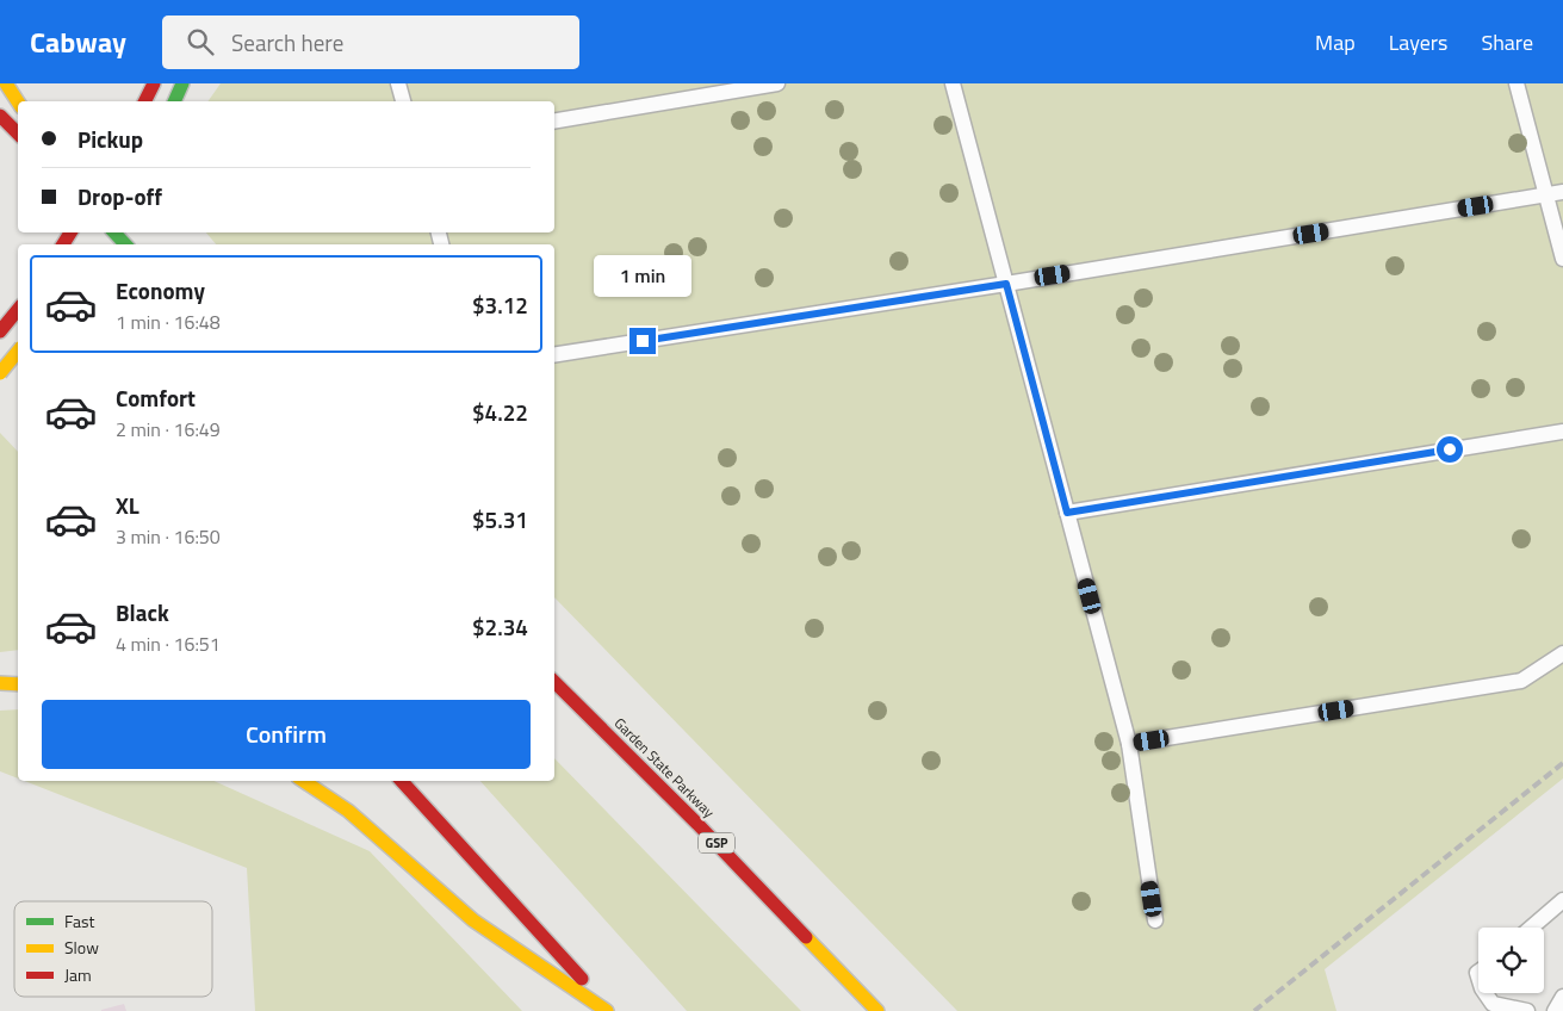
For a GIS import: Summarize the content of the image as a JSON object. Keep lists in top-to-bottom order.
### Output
{
  "streets": {
    "highway": ["Garden State Parkway", "GSP"]
  },
  "legend": ["Fast", "Slow", "Jam"],
  "page": {
    "header": "Cabway",
    "search": "Search here",
    "nav": ["Map", "Layers", "Share"],
    "banner": ["Pickup", "Drop-off"],
    "bubble": "1 min",
    "list": [
      {
        "name": "Economy",
        "note": "1 min · 16:48",
        "value": "$3.12"
      },
      {
        "name": "Comfort",
        "note": "2 min · 16:49",
        "value": "$4.22"
      },
      {
        "name": "XL",
        "note": "3 min · 16:50",
        "value": "$5.31"
      },
      {
        "name": "Black",
        "note": "4 min · 16:51",
        "value": "$2.34"
      }
    ],
    "buttons": "Confirm"
  }
}
